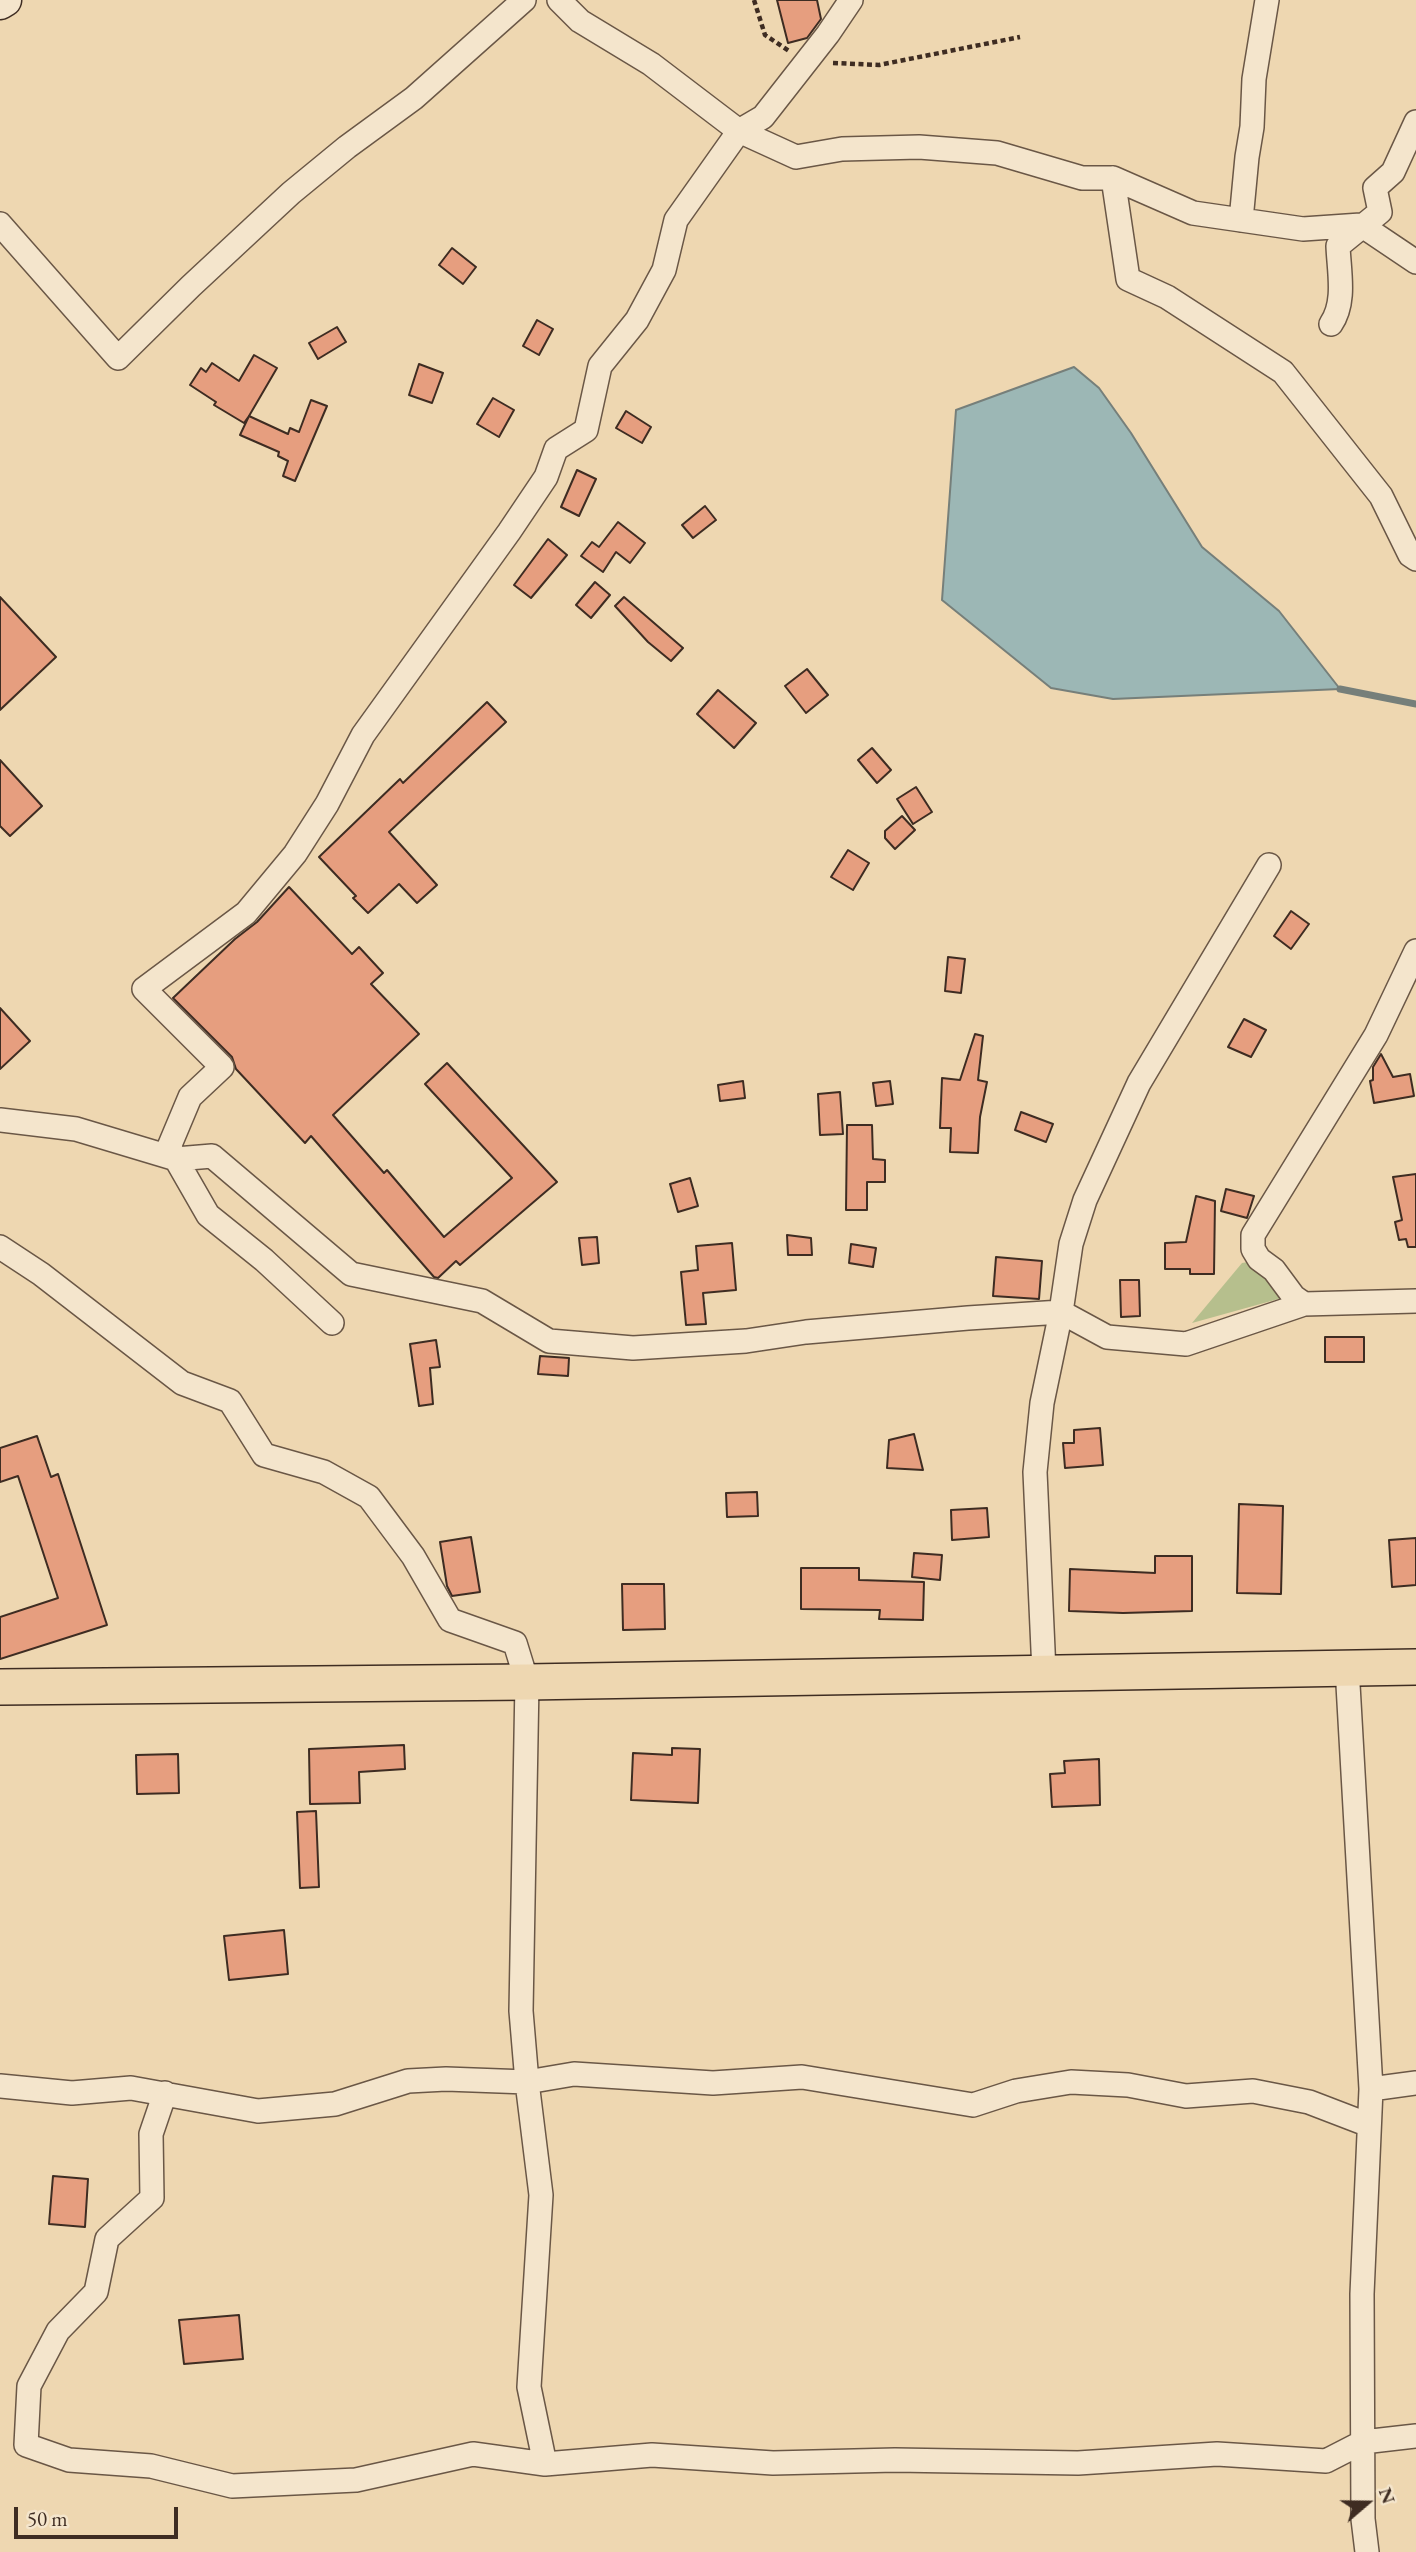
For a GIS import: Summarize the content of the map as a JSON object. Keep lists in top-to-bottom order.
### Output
{
  "scale_bar": "50 m",
  "north": "right"
}
